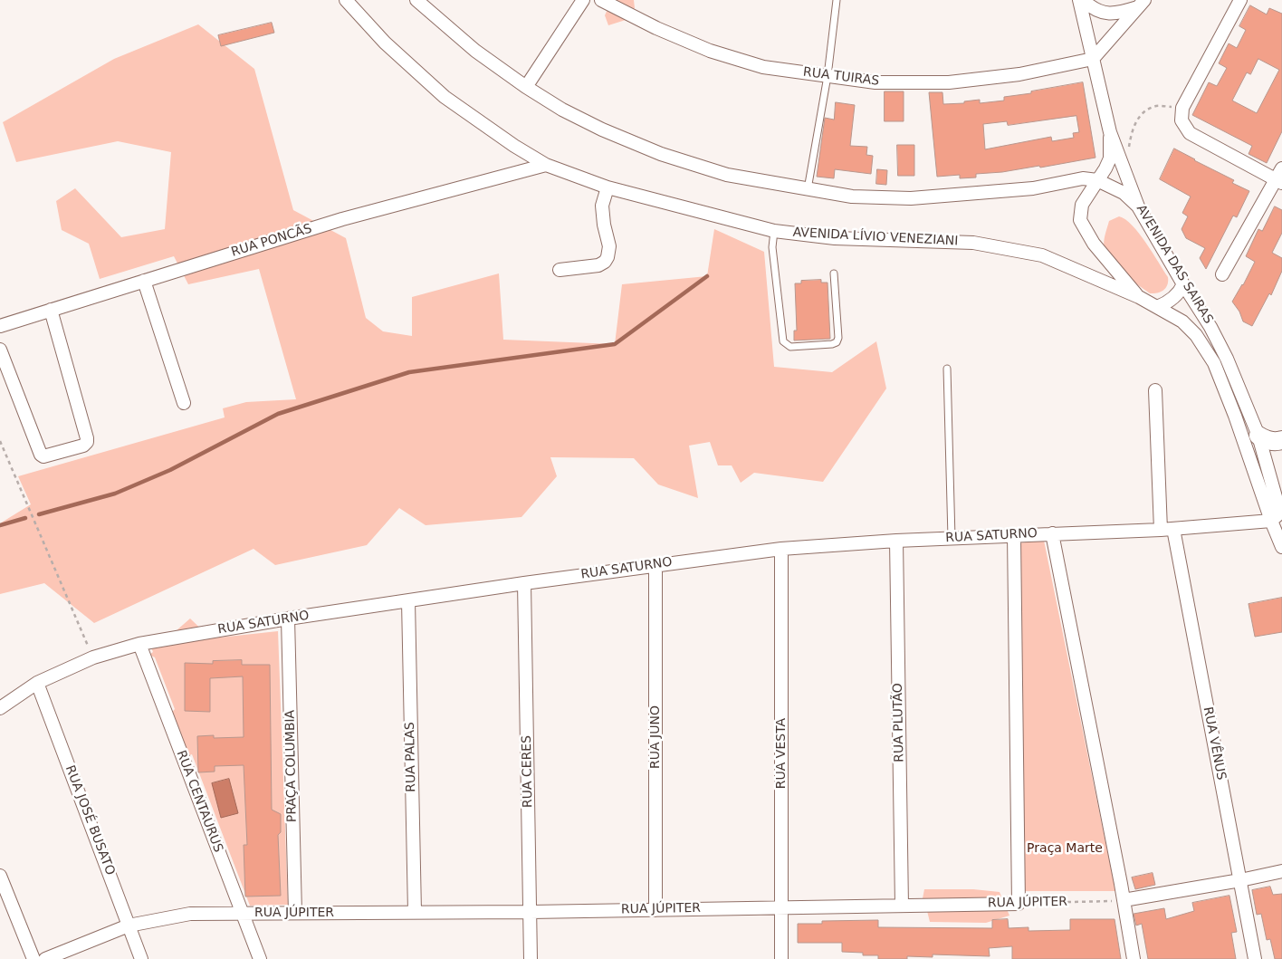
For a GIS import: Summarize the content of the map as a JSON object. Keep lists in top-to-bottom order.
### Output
{
  "streets": {
    "street": [
      "RUA TUIRAS",
      "AVENIDA LÍVIO VENEZIANI",
      "RUA PONCÃS",
      "AVENIDA DAS SAIRAS",
      "RUA SATURNO",
      "RUA PLUTÃO",
      "RUA JUNO",
      "RUA VÊNUS",
      "RUA VESTA",
      "RUA PALAS",
      "PRAÇA COLUMBIA",
      "RUA CERES",
      "RUA CENTAURUS",
      "RUA JOSÉ BUSATO",
      "RUA JÚPITER"
    ]
  },
  "crossings": [
    ["RUA TUIRAS", "AVENIDA DAS SAIRAS"],
    ["AVENIDA LÍVIO VENEZIANI", "RUA PONCÃS"],
    ["AVENIDA LÍVIO VENEZIANI", "AVENIDA DAS SAIRAS"],
    ["AVENIDA LÍVIO VENEZIANI", "RUA SATURNO"],
    ["AVENIDA DAS SAIRAS", "RUA SATURNO"],
    ["RUA SATURNO", "RUA PLUTÃO"],
    ["RUA SATURNO", "RUA JUNO"],
    ["RUA SATURNO", "RUA VÊNUS"],
    ["RUA SATURNO", "RUA VESTA"],
    ["RUA SATURNO", "RUA PALAS"],
    ["RUA SATURNO", "PRAÇA COLUMBIA"],
    ["RUA SATURNO", "RUA CERES"],
    ["RUA SATURNO", "RUA CENTAURUS"],
    ["RUA SATURNO", "RUA JOSÉ BUSATO"],
    ["RUA PLUTÃO", "RUA JÚPITER"],
    ["RUA JUNO", "RUA JÚPITER"],
    ["RUA VESTA", "RUA JÚPITER"],
    ["RUA PALAS", "RUA JÚPITER"],
    ["PRAÇA COLUMBIA", "RUA JÚPITER"],
    ["RUA CERES", "RUA JÚPITER"],
    ["RUA CENTAURUS", "RUA JÚPITER"],
    ["RUA JOSÉ BUSATO", "RUA JÚPITER"]
  ],
  "parks": ["Praça Marte"]
}
